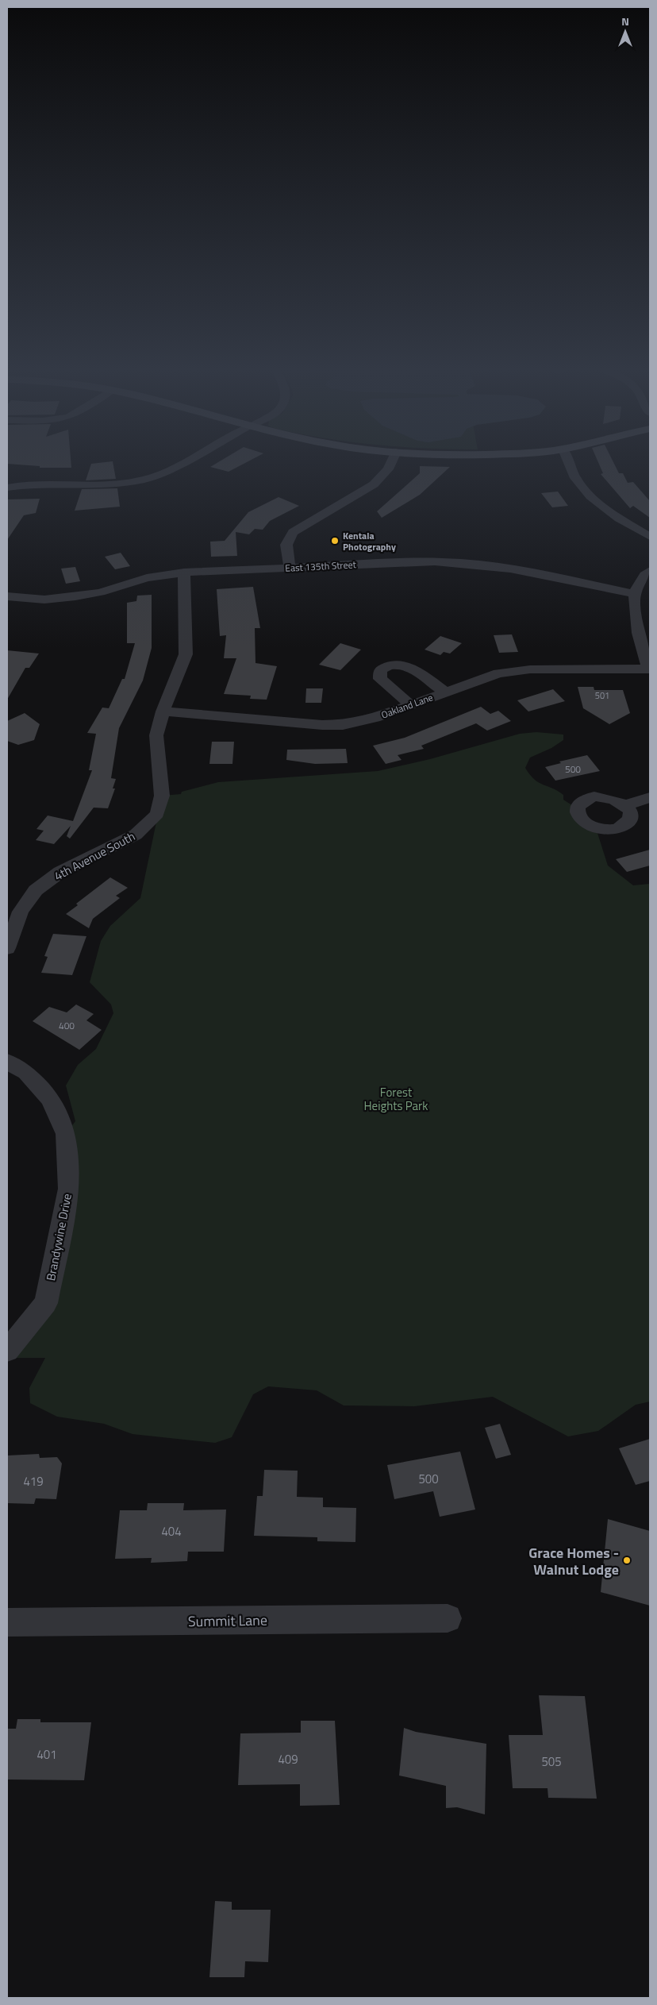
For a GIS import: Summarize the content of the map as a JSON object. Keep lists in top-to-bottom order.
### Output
{
  "streets": {
    "street": [
      "East 135th Street",
      "Oakland Lane",
      "4th Avenue South",
      "Brandywine Drive",
      "Summit Lane"
    ]
  },
  "crossings": [
    ["East 135th Street", "4th Avenue South"],
    ["Oakland Lane", "4th Avenue South"]
  ],
  "parks": ["Forest Heights Park"],
  "places": ["Kentala Photography", "Grace Homes - Walnut Lodge"],
  "house_numbers": [
    "501",
    "500",
    "400",
    "500",
    "419",
    "404",
    "401",
    "409",
    "505"
  ],
  "north": "top"
}
